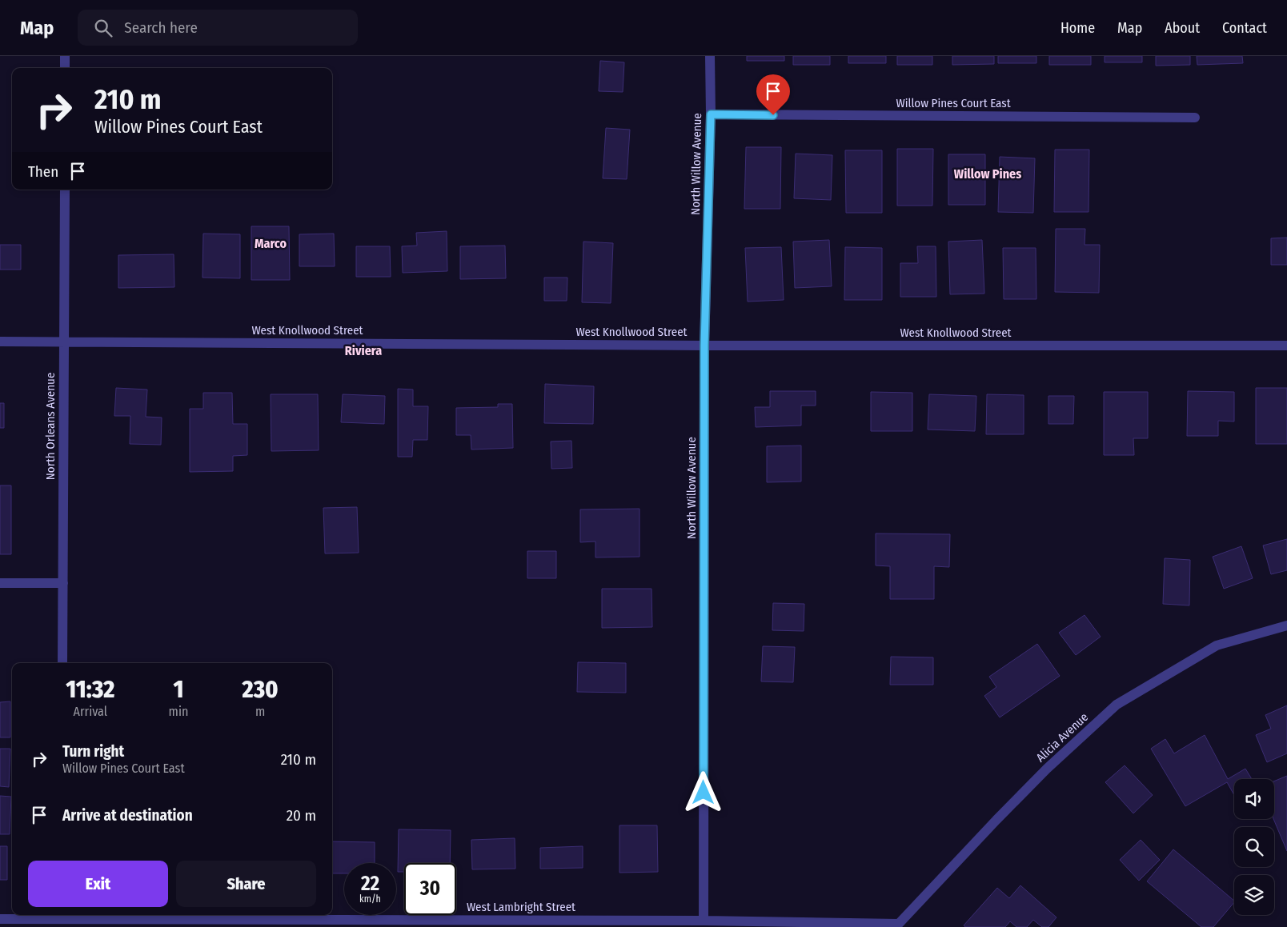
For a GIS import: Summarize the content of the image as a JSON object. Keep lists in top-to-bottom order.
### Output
{
  "streets": {
    "street": [
      "Willow Pines Court East",
      "North Willow Avenue",
      "West Knollwood Street",
      "North Orleans Avenue",
      "Alicia Avenue",
      "West Lambright Street"
    ]
  },
  "crossings": [
    ["Willow Pines Court East", "North Willow Avenue"],
    ["North Willow Avenue", "West Knollwood Street"],
    ["North Willow Avenue", "West Lambright Street"],
    ["West Knollwood Street", "North Orleans Avenue"],
    ["Alicia Avenue", "West Lambright Street"]
  ],
  "districts": ["Willow Pines", "Marco", "Riviera"],
  "page": {
    "header": "Map",
    "search": "Search here",
    "nav": [
      "Home",
      "Map",
      "About",
      "Contact"
    ],
    "turn": ["210 m", "Willow Pines Court East"],
    "then": "Then",
    "eta": [
      "11:32",
      "Arrival",
      "1",
      "min",
      "230",
      "m"
    ],
    "list": [
      {
        "name": "Turn right",
        "note": "Willow Pines Court East",
        "value": "210 m"
      },
      {
        "name": "Arrive at destination",
        "value": "20 m"
      }
    ],
    "buttons": ["Exit", "Share"],
    "speed": "22 km/h",
    "limit": "30"
  }
}
